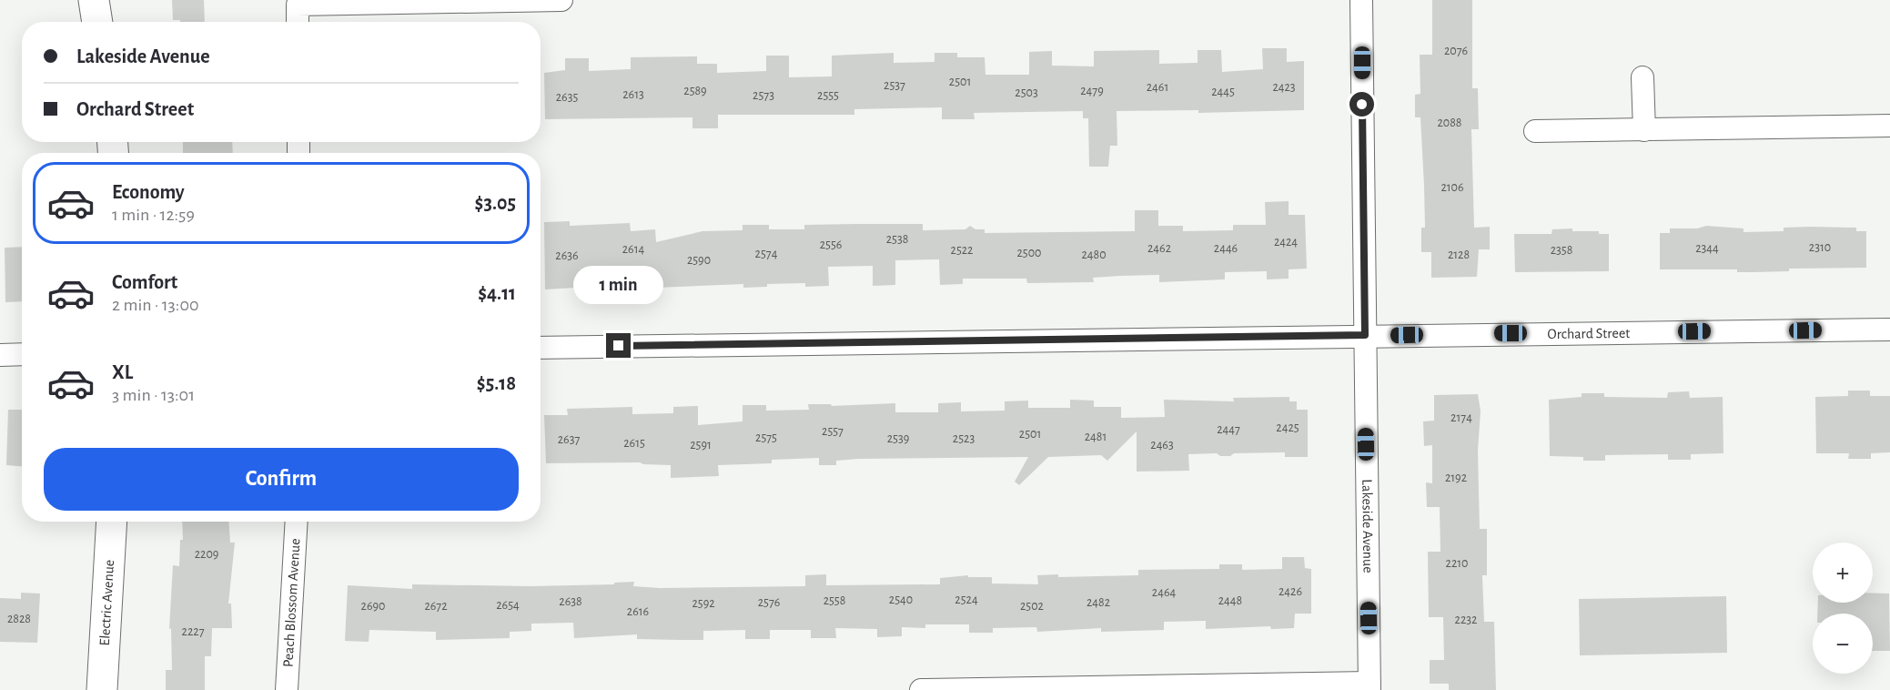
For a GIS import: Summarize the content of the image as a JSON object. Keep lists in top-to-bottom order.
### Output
{
  "streets": {
    "street": [
      "Orchard Street",
      "Lakeside Avenue",
      "Electric Avenue",
      "Peach Blossom Avenue"
    ]
  },
  "crossings": [
    ["Orchard Street", "Lakeside Avenue"]
  ],
  "house_numbers": [
    "2076",
    "2501",
    "2537",
    "2461",
    "2423",
    "2589",
    "2479",
    "2445",
    "2503",
    "2613",
    "2573",
    "2555",
    "2635",
    "2088",
    "2106",
    "2538",
    "2424",
    "2556",
    "2310",
    "2462",
    "2446",
    "2344",
    "2614",
    "2522",
    "2358",
    "2500",
    "2574",
    "2480",
    "2128",
    "2636",
    "2590",
    "2174",
    "2425",
    "2447",
    "2557",
    "2501",
    "2481",
    "2575",
    "2539",
    "2523",
    "2637",
    "2615",
    "2591",
    "2463",
    "2192",
    "2209",
    "2210",
    "2426",
    "2464",
    "2540",
    "2524",
    "2558",
    "2448",
    "2638",
    "2576",
    "2482",
    "2592",
    "2654",
    "2690",
    "2672",
    "2502",
    "2616",
    "2828",
    "2232",
    "2227"
  ],
  "page": {
    "banner": ["Lakeside Avenue", "Orchard Street"],
    "list": [
      {
        "name": "Economy",
        "note": "1 min · 12:59",
        "value": "$3.05"
      },
      {
        "name": "Comfort",
        "note": "2 min · 13:00",
        "value": "$4.11"
      },
      {
        "name": "XL",
        "note": "3 min · 13:01",
        "value": "$5.18"
      }
    ],
    "bubble": "1 min",
    "buttons": "Confirm",
    "map_buttons": ["+", "−"]
  }
}
